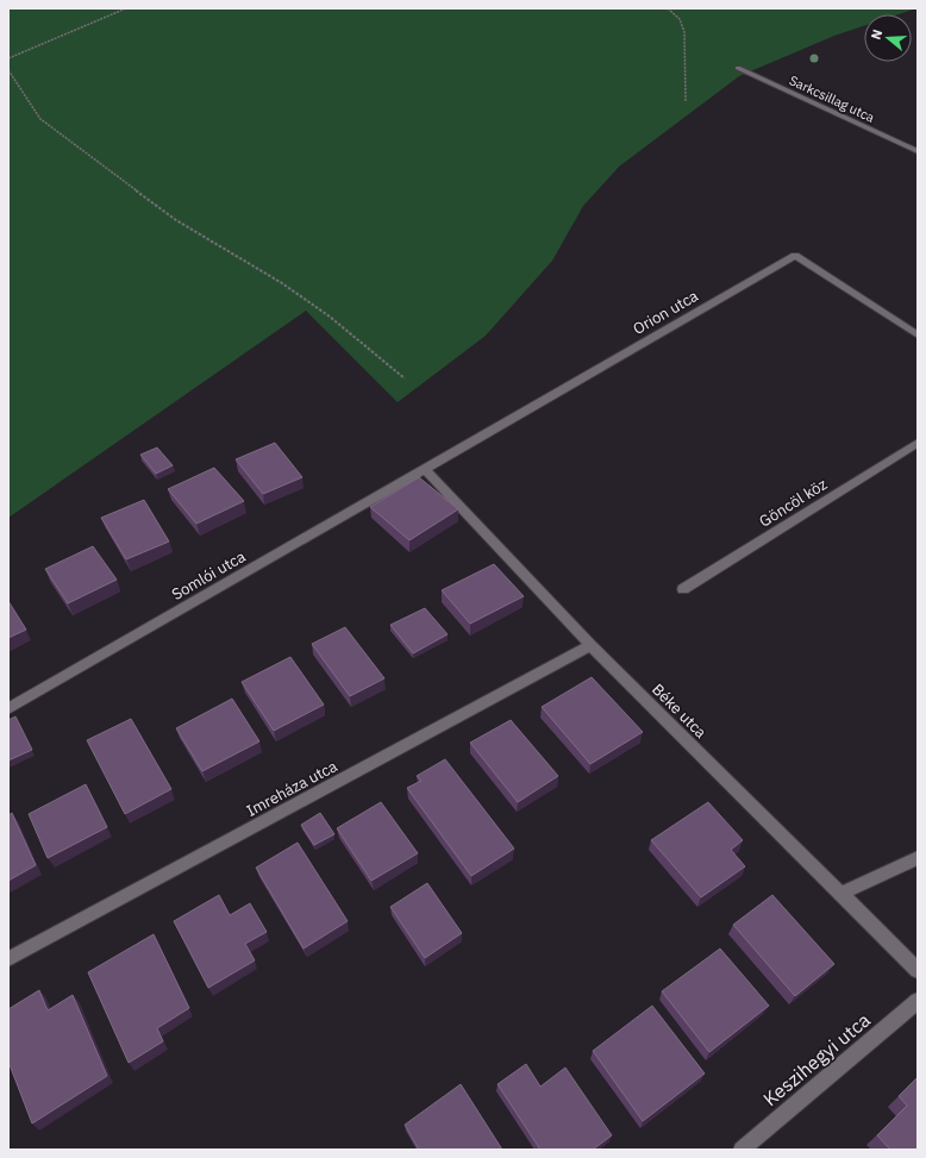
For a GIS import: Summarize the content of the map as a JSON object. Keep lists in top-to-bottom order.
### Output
{
  "streets": {
    "street": [
      "Sarkcsillag utca",
      "Orion utca",
      "Göncöl köz",
      "Somlói utca",
      "Béke utca",
      "Imreháza utca",
      "Keszihegyi utca"
    ]
  },
  "crossings": [
    ["Orion utca", "Somlói utca"],
    ["Orion utca", "Béke utca"],
    ["Somlói utca", "Béke utca"],
    ["Béke utca", "Imreháza utca"]
  ],
  "north": "left"
}
